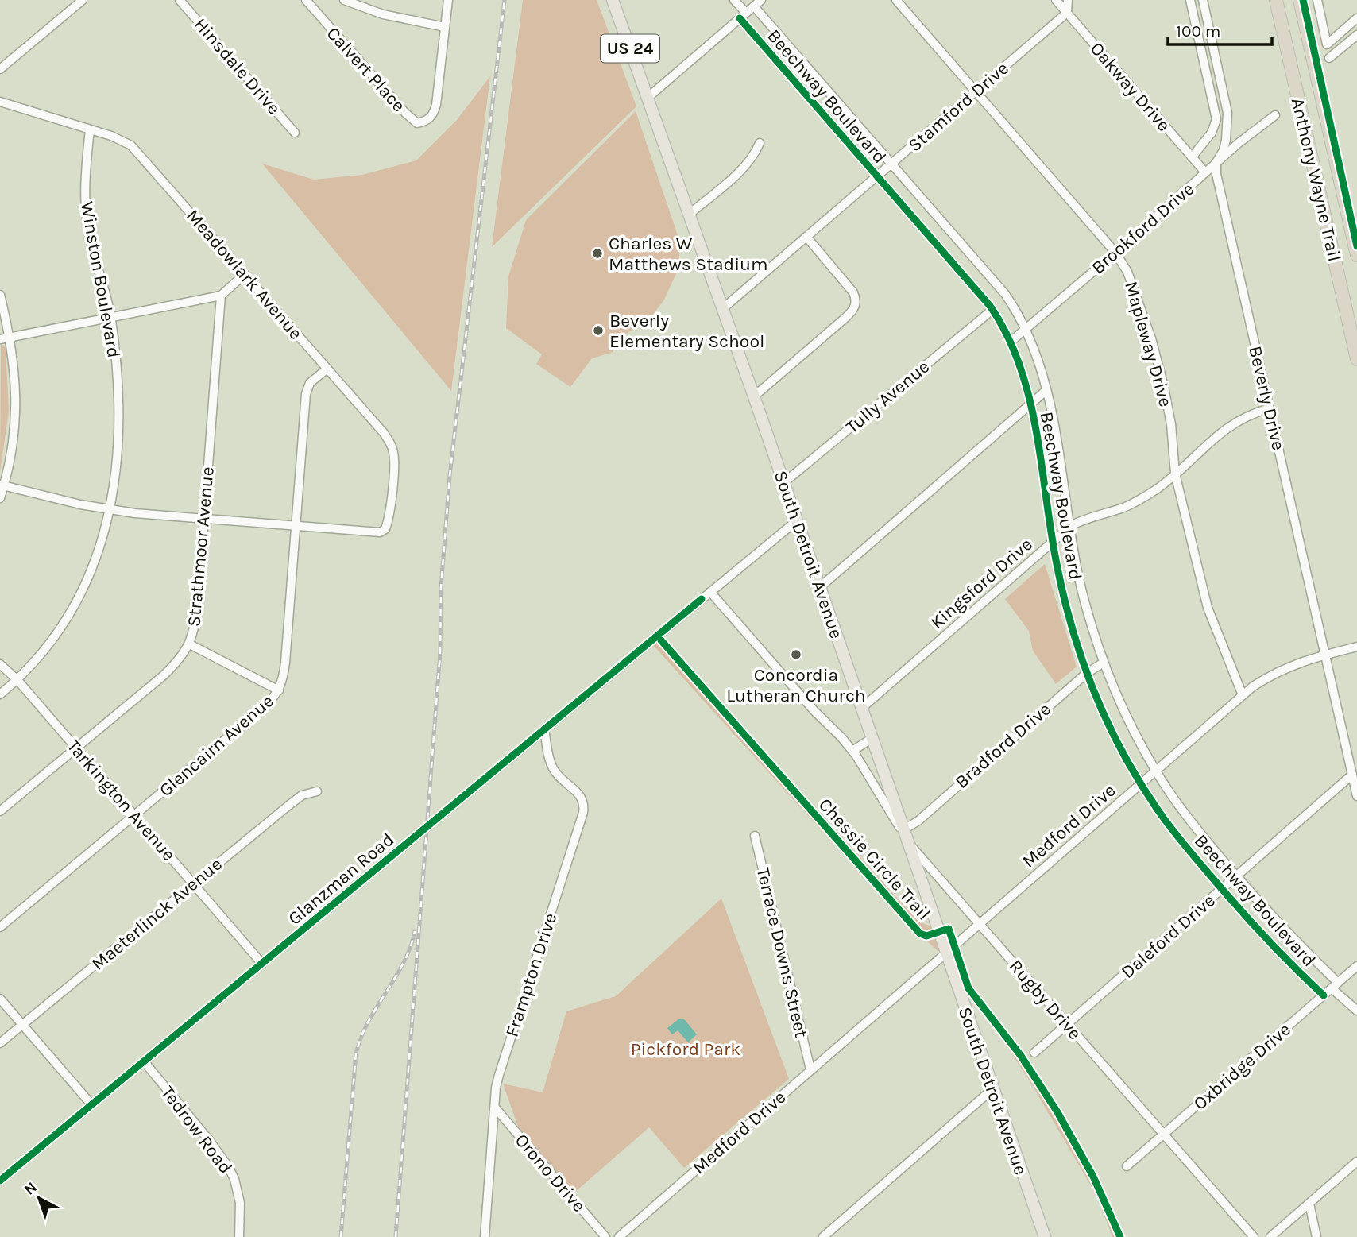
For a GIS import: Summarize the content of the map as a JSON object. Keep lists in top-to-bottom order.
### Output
{
  "streets": {
    "highway": ["Anthony Wayne Trail"],
    "main road": ["US 24", "South Detroit Avenue"],
    "street": [
      "Hinsdale Drive",
      "Calvert Place",
      "Oakway Drive",
      "Beechway Boulevard",
      "Stamford Drive",
      "Brookford Drive",
      "Meadowlark Avenue",
      "Winston Boulevard",
      "Mapleway Drive",
      "Tully Avenue",
      "Beverly Drive",
      "Strathmoor Avenue",
      "Kingsford Drive",
      "Glencairn Avenue",
      "Bradford Drive",
      "Tarkington Avenue",
      "Medford Drive",
      "Glanzman Road",
      "Maeterlinck Avenue",
      "Daleford Drive",
      "Terrace Downs Street",
      "Frampton Drive",
      "Rugby Drive",
      "Oxbridge Drive",
      "Tedrow Road",
      "Orono Drive"
    ],
    "cycle path": ["Chessie Circle Trail"]
  },
  "crossings": [
    ["Oakway Drive", "Stamford Drive"],
    ["Oakway Drive", "Brookford Drive"],
    ["Beechway Boulevard", "Stamford Drive"],
    ["Beechway Boulevard", "Brookford Drive"],
    ["Beechway Boulevard", "Tully Avenue"],
    ["Beechway Boulevard", "Kingsford Drive"],
    ["Beechway Boulevard", "Bradford Drive"],
    ["Beechway Boulevard", "Medford Drive"],
    ["Beechway Boulevard", "Daleford Drive"],
    ["Beechway Boulevard", "Oxbridge Drive"],
    ["Stamford Drive", "Mapleway Drive"],
    ["Stamford Drive", "South Detroit Avenue"],
    ["Brookford Drive", "Mapleway Drive"],
    ["Brookford Drive", "Beverly Drive"],
    ["Meadowlark Avenue", "Winston Boulevard"],
    ["Meadowlark Avenue", "Glencairn Avenue"],
    ["Winston Boulevard", "Tarkington Avenue"],
    ["Mapleway Drive", "Kingsford Drive"],
    ["Mapleway Drive", "Medford Drive"],
    ["Tully Avenue", "South Detroit Avenue"],
    ["Beverly Drive", "Kingsford Drive"],
    ["Beverly Drive", "Medford Drive"],
    ["Beverly Drive", "Daleford Drive"],
    ["Strathmoor Avenue", "Tarkington Avenue"],
    ["South Detroit Avenue", "Kingsford Drive"],
    ["South Detroit Avenue", "Bradford Drive"],
    ["South Detroit Avenue", "Medford Drive"],
    ["South Detroit Avenue", "Glanzman Road"],
    ["South Detroit Avenue", "Rugby Drive"],
    ["Glencairn Avenue", "Tarkington Avenue"],
    ["Tarkington Avenue", "Glanzman Road"],
    ["Tarkington Avenue", "Maeterlinck Avenue"],
    ["Medford Drive", "Terrace Downs Street"],
    ["Medford Drive", "Rugby Drive"],
    ["Glanzman Road", "Frampton Drive"],
    ["Glanzman Road", "Rugby Drive"],
    ["Glanzman Road", "Tedrow Road"],
    ["Daleford Drive", "Rugby Drive"],
    ["Frampton Drive", "Orono Drive"],
    ["Rugby Drive", "Oxbridge Drive"]
  ],
  "parks": ["Pickford Park"],
  "places": ["Charles W Matthews Stadium", "Beverly Elementary School", "Concordia Lutheran Church"],
  "scale_bar": "100 m",
  "north": "top left"
}
